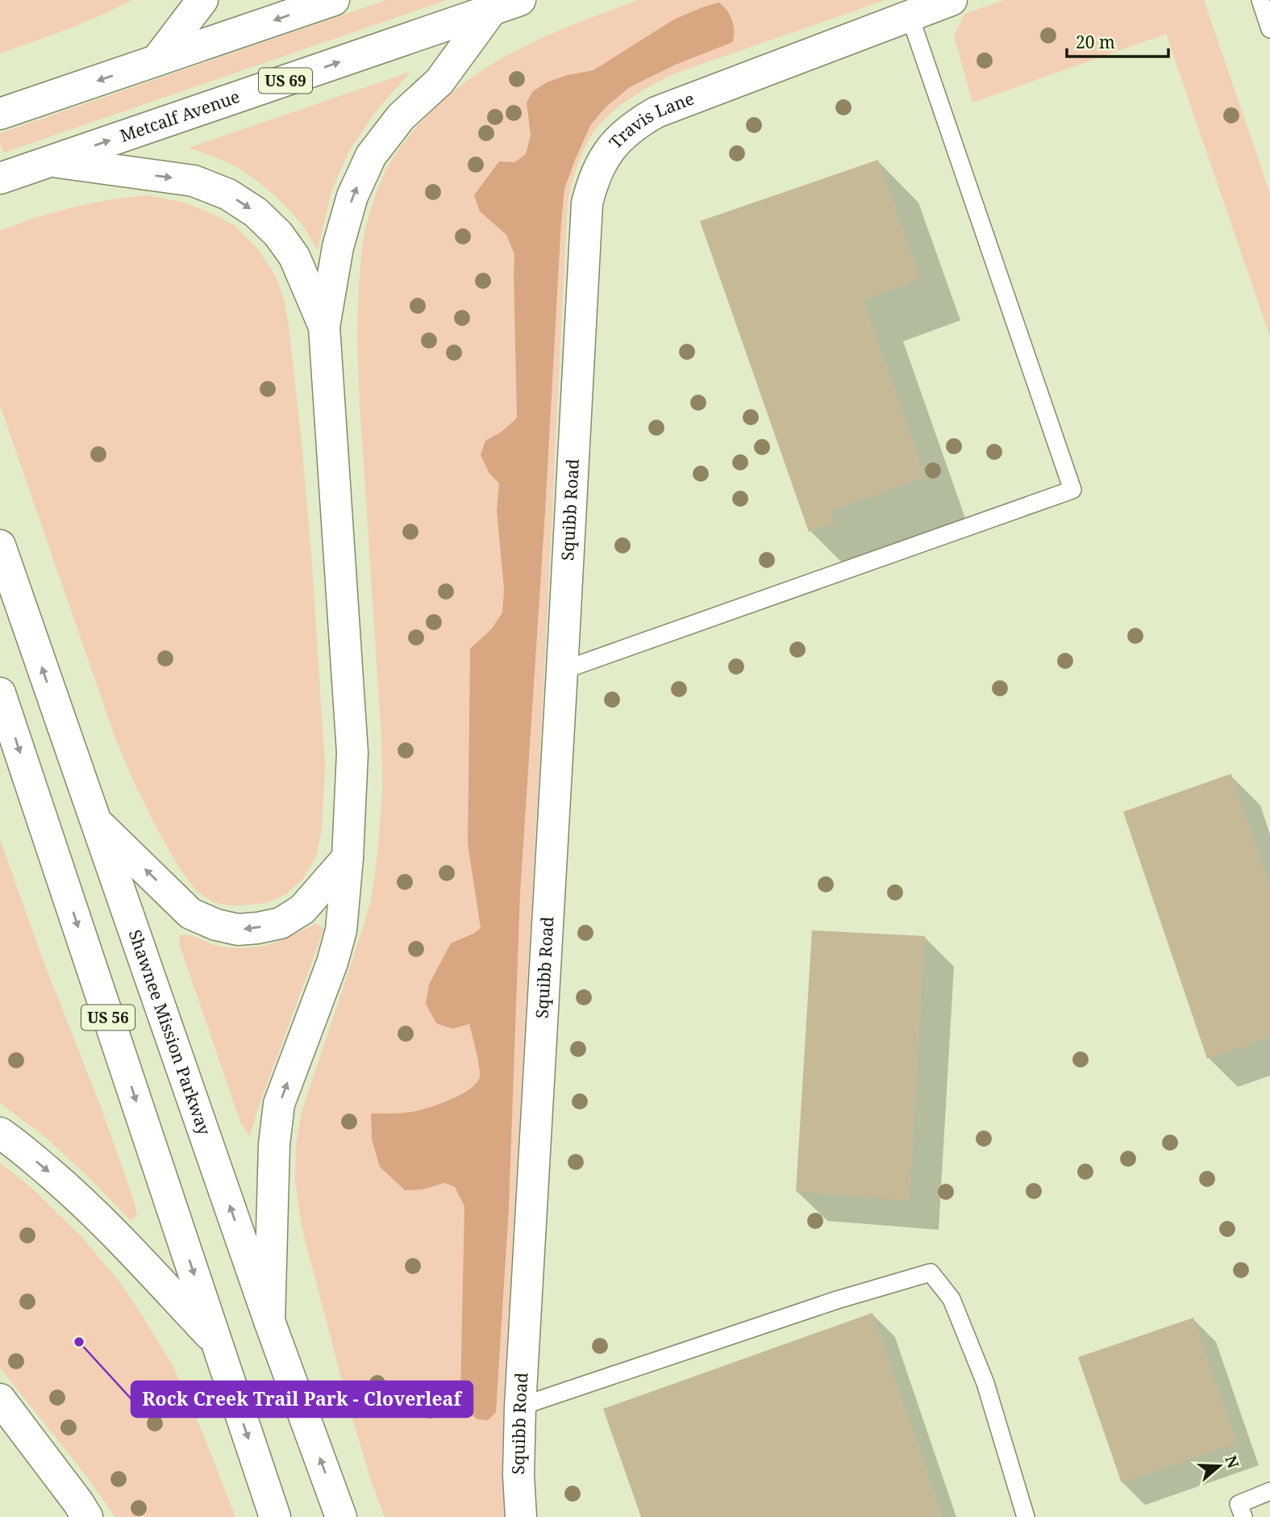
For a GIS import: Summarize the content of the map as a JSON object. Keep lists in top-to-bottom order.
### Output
{
  "streets": {
    "main road": [
      "US 69",
      "Metcalf Avenue",
      "Travis Lane",
      "Squibb Road",
      "US 56",
      "Shawnee Mission Parkway"
    ]
  },
  "crossings": [
    ["Travis Lane", "Squibb Road"]
  ],
  "places": ["Rock Creek Trail Park - Cloverleaf"],
  "scale_bar": "20 m",
  "north": "right"
}
